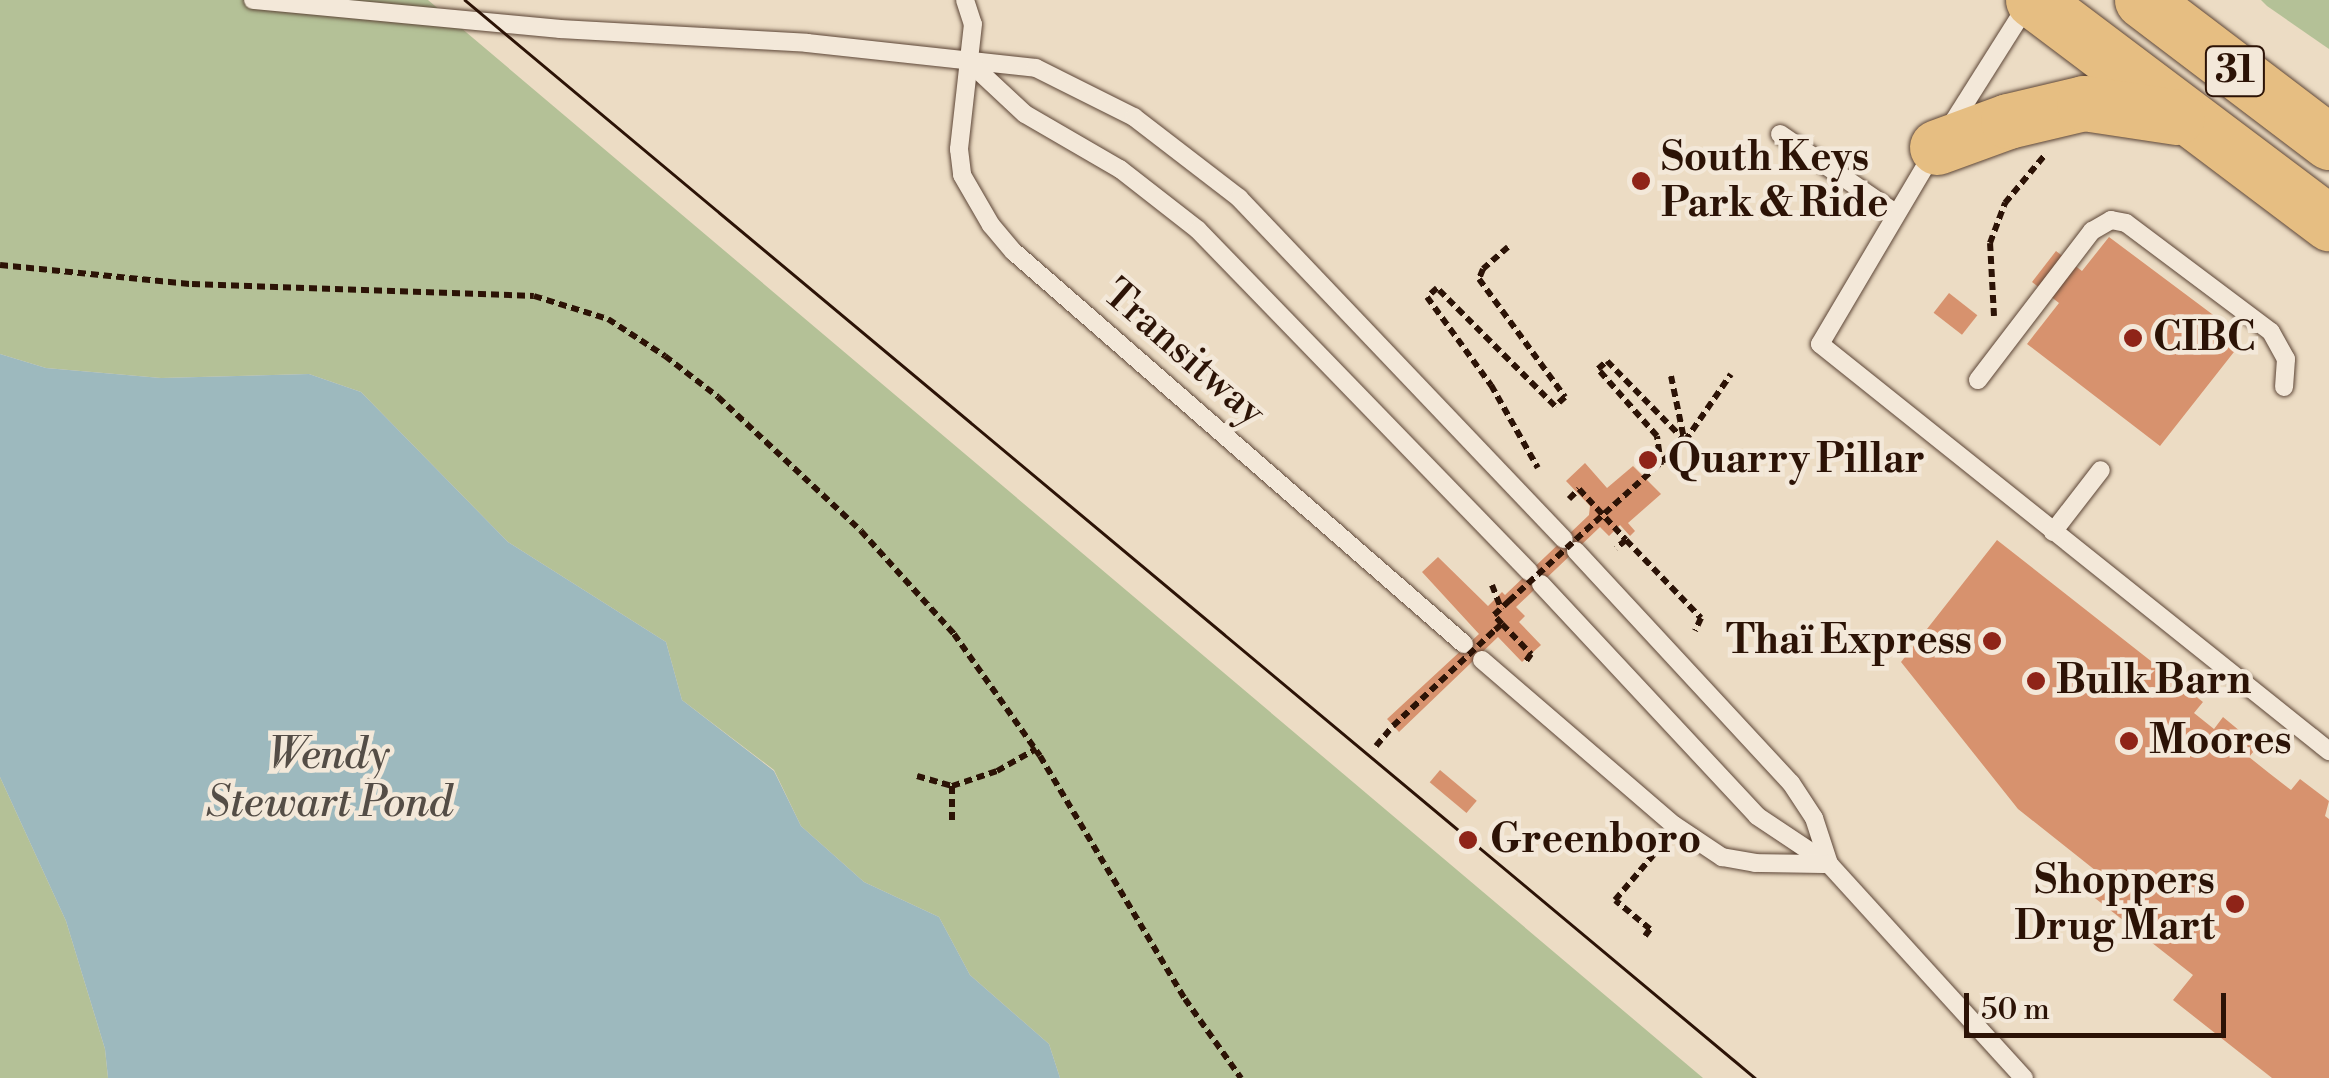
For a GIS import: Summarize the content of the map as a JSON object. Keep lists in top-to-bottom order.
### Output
{
  "streets": {
    "main road": ["31"],
    "lane": ["Transitway"]
  },
  "water": ["Wendy Stewart Pond"],
  "places": [
    "South Keys Park & Ride",
    "CIBC",
    "Quarry Pillar",
    "Thaï Express",
    "Bulk Barn",
    "Moores",
    "Greenboro",
    "Shoppers Drug Mart"
  ],
  "scale_bar": "50 m"
}
